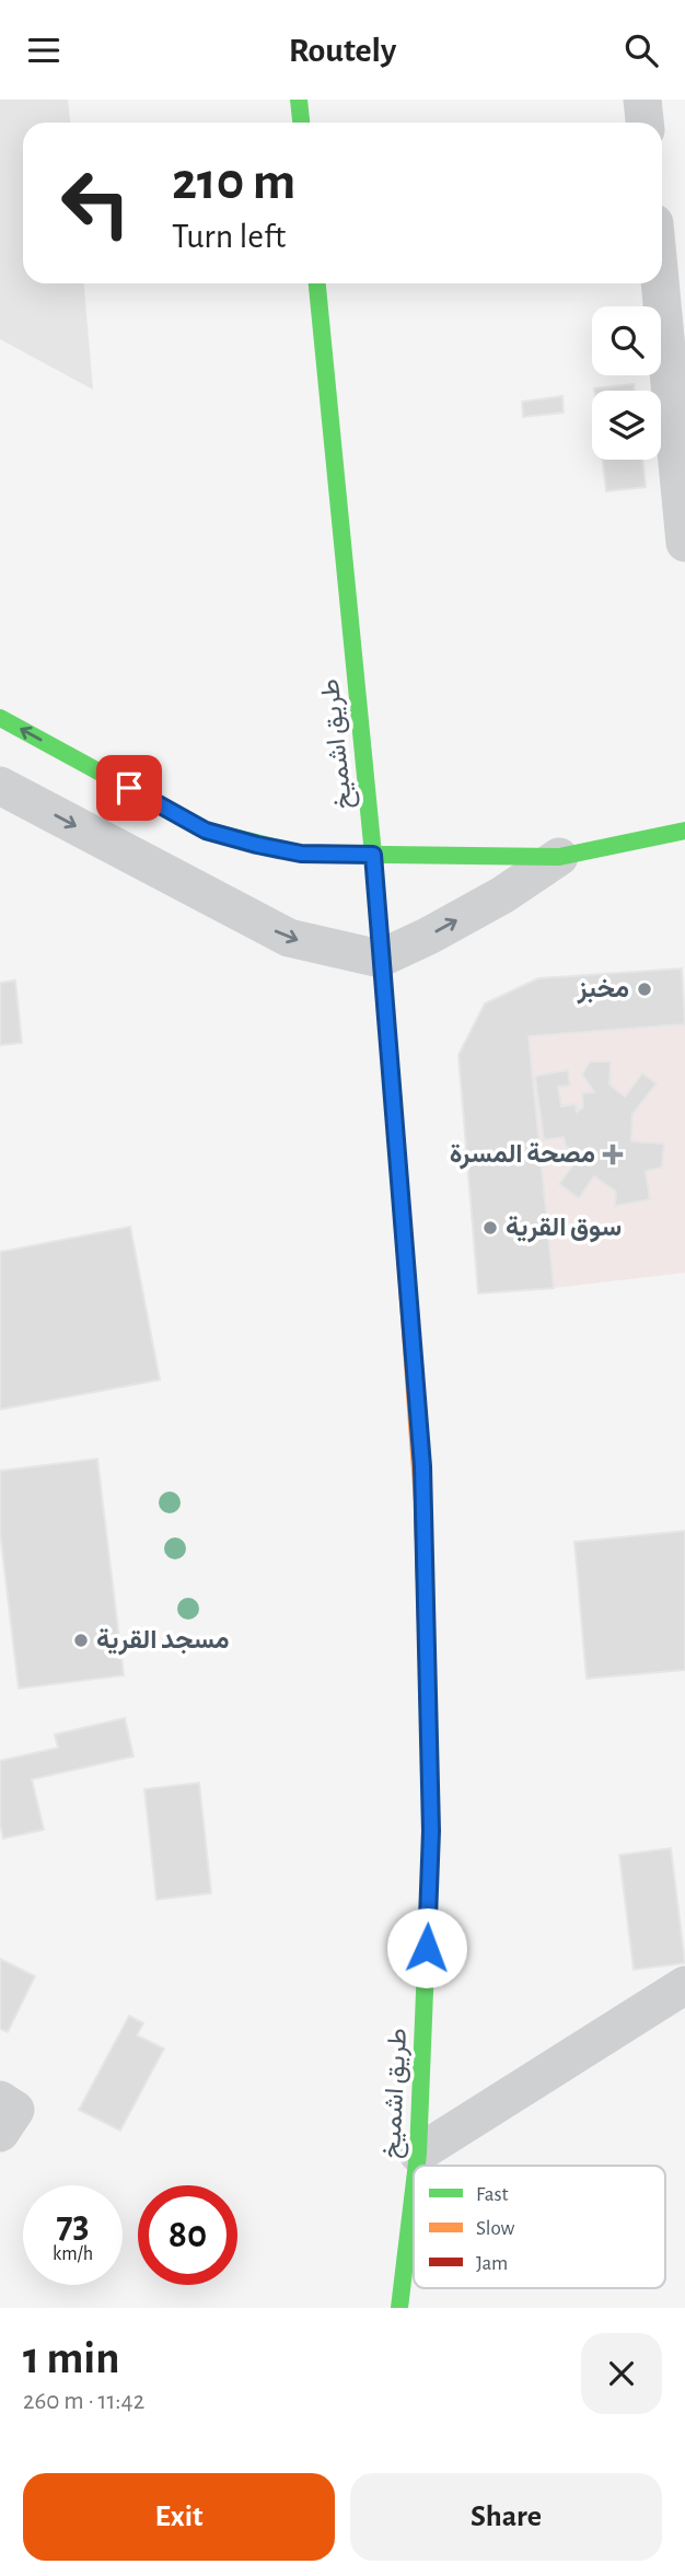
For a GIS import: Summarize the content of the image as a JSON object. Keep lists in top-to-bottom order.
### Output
{
  "streets": {
    "main road": ["طريق اشميخ"]
  },
  "places": {
    "other": ["مخبز", "سوق القرية", "مسجد القرية"],
    "health": ["مصحة المسرة"]
  },
  "legend": ["Fast", "Slow", "Jam"],
  "page": {
    "header": "Routely",
    "turn": ["210 m", "Turn left"],
    "speed": "73 km/h",
    "limit": "80",
    "heading": ["1 min", "260 m · 11:42"],
    "buttons": ["Exit", "Share"]
  }
}
